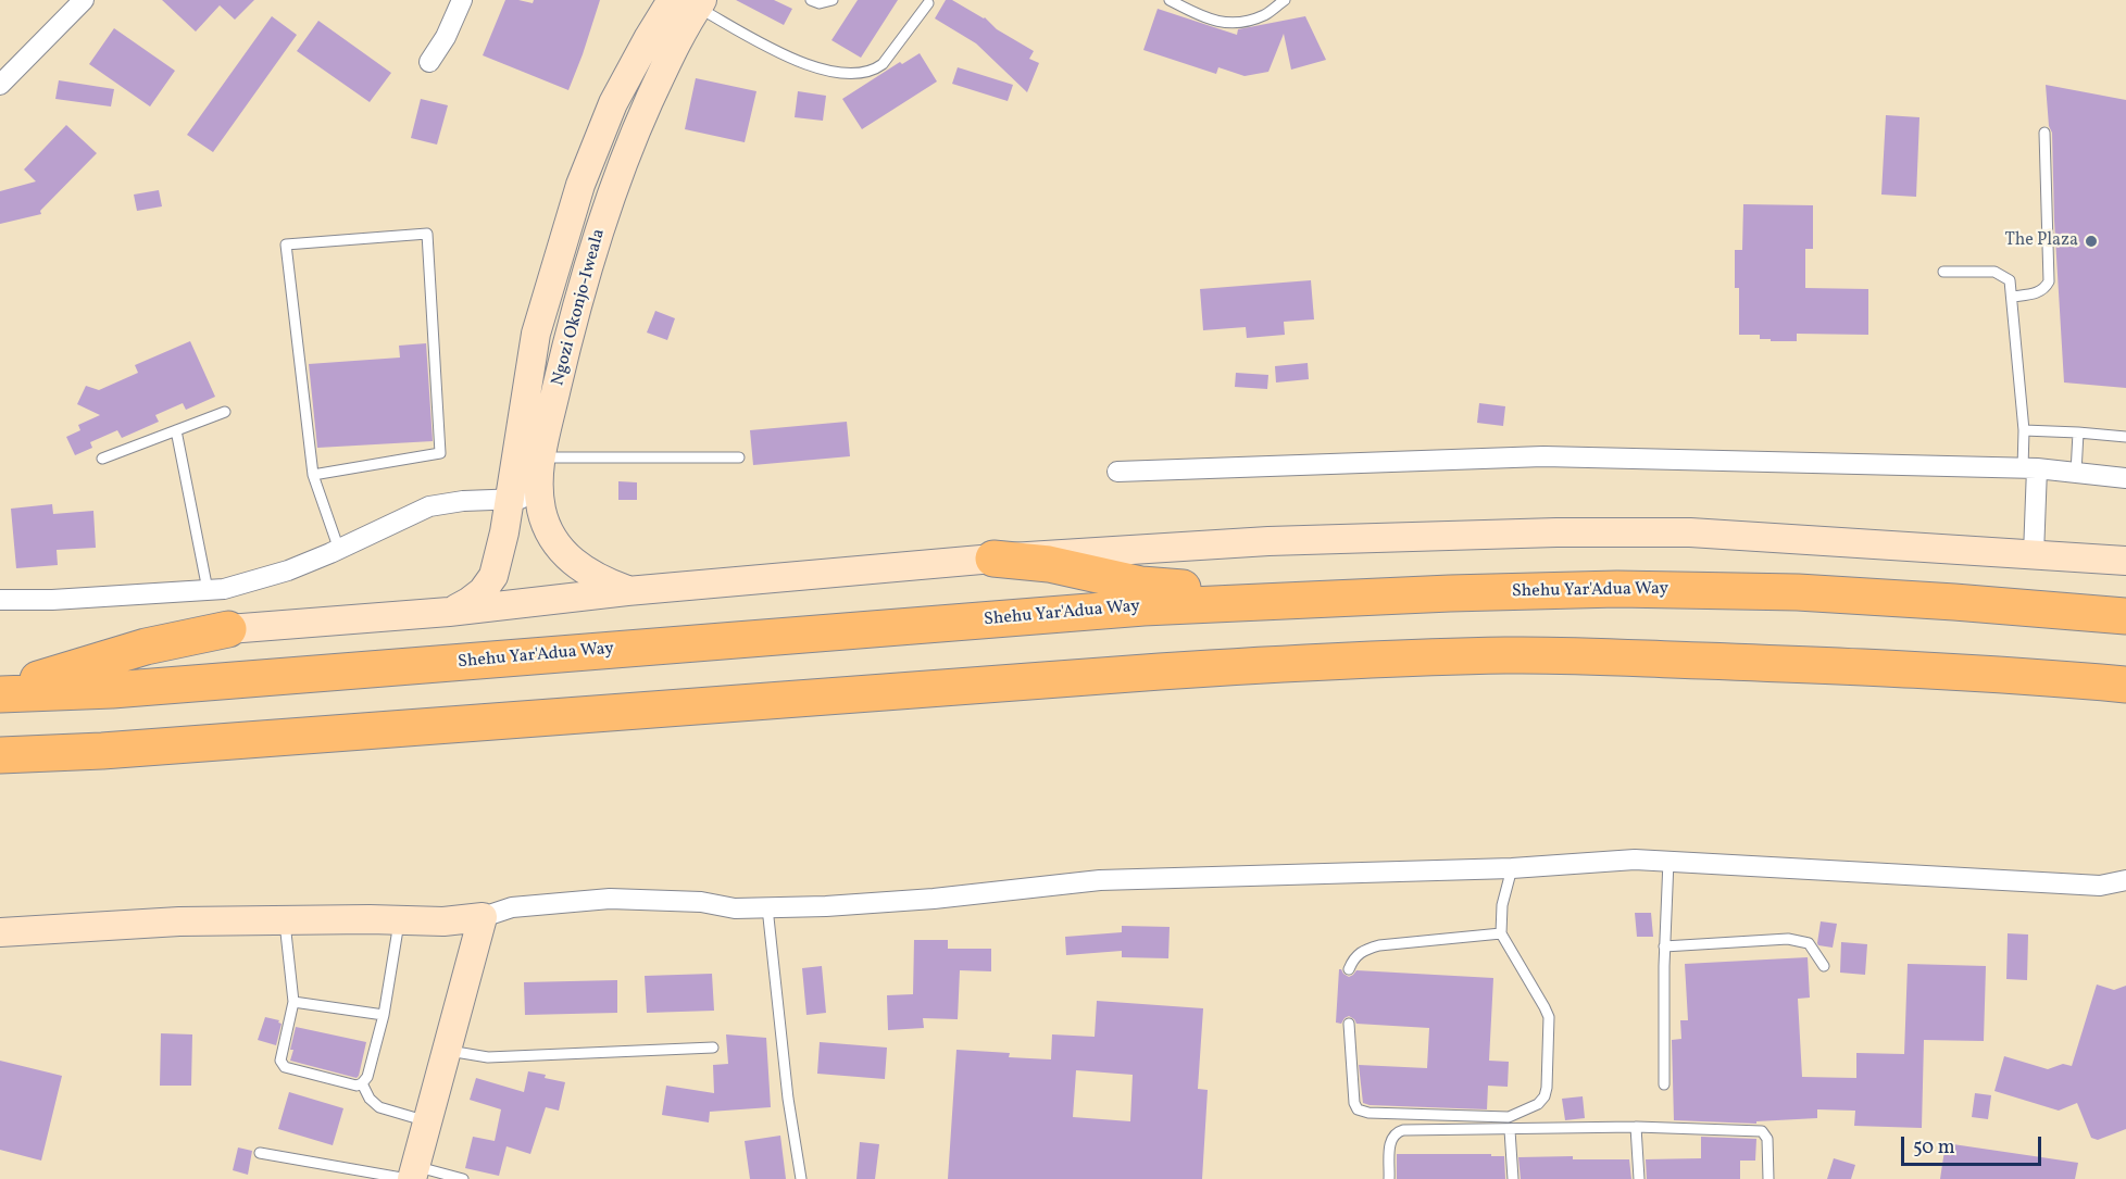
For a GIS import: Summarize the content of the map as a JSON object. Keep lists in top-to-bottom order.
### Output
{
  "streets": {
    "highway": ["Shehu Yar'Adua Way"],
    "street": ["Ngozi Okonjo-Iweala"]
  },
  "places": ["The Plaza"],
  "scale_bar": "50 m"
}
